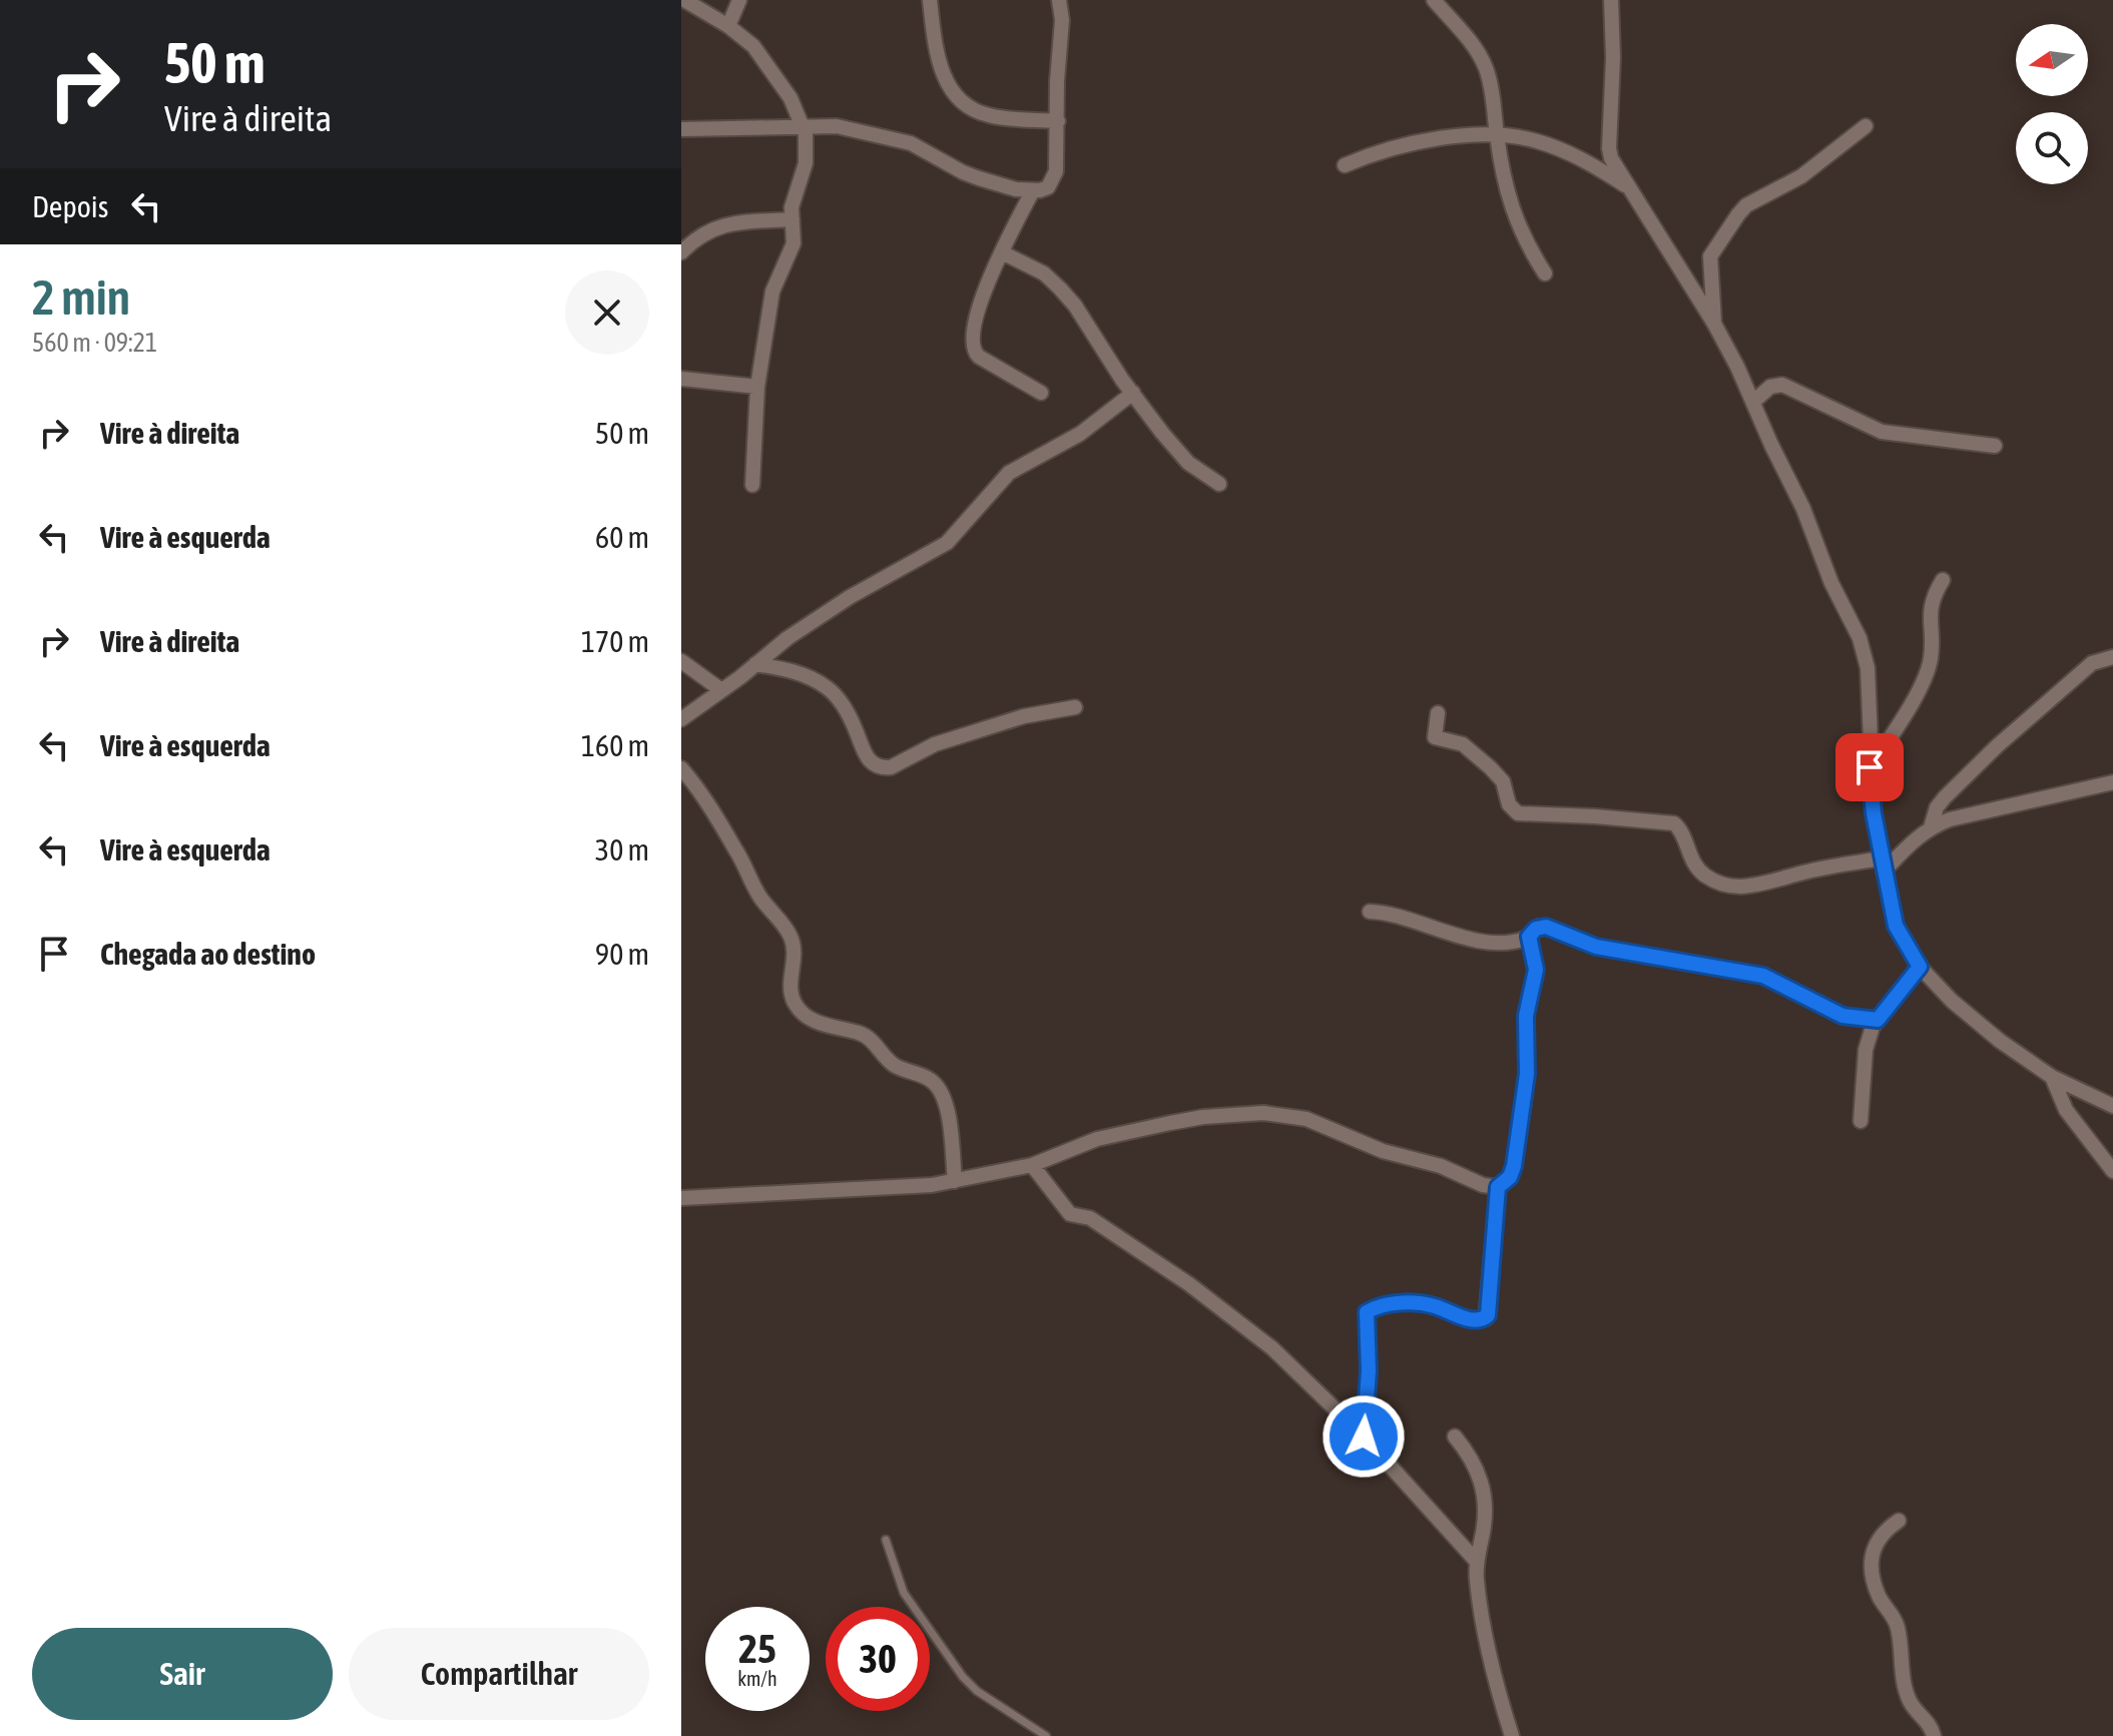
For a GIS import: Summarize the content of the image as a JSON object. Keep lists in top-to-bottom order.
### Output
{
  "north": "left",
  "page": {
    "turn": ["50 m", "Vire à direita"],
    "then": "Depois",
    "heading": ["2 min", "560 m · 09:21"],
    "list": [
      {
        "name": "Vire à direita",
        "value": "50 m"
      },
      {
        "name": "Vire à esquerda",
        "value": "60 m"
      },
      {
        "name": "Vire à direita",
        "value": "170 m"
      },
      {
        "name": "Vire à esquerda",
        "value": "160 m"
      },
      {
        "name": "Vire à esquerda",
        "value": "30 m"
      },
      {
        "name": "Chegada ao destino",
        "value": "90 m"
      }
    ],
    "speed": "25 km/h",
    "limit": "30",
    "buttons": ["Sair", "Compartilhar"]
  }
}
